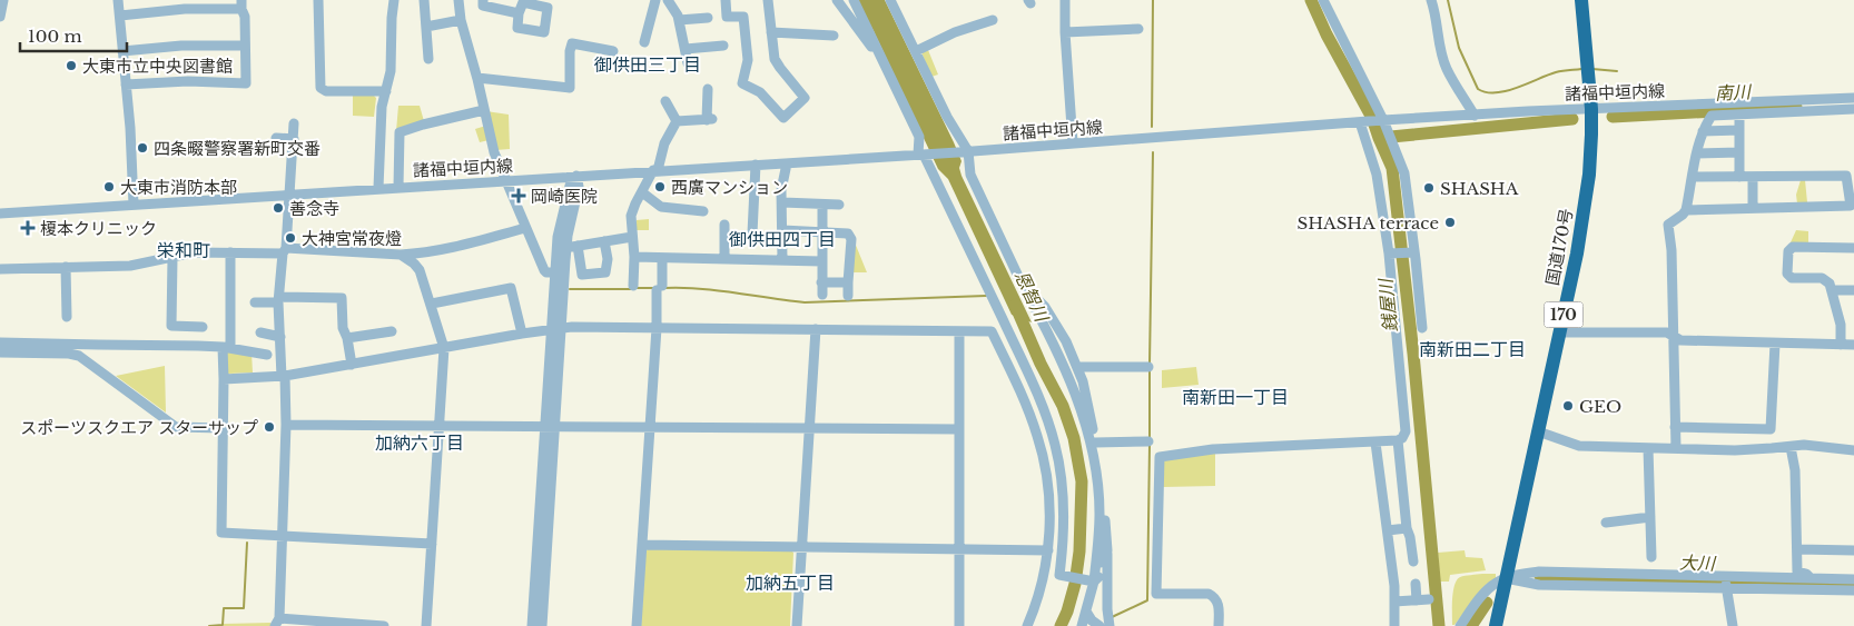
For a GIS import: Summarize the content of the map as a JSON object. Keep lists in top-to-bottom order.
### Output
{
  "streets": {
    "highway": ["国道170号", "170"],
    "street": ["諸福中垣内線"]
  },
  "crossings": [
    ["諸福中垣内線", "国道170号"]
  ],
  "districts": [
    "御供田三丁目",
    "御供田四丁目",
    "栄和町",
    "南新田二丁目",
    "南新田一丁目",
    "加納六丁目",
    "加納五丁目"
  ],
  "water": [
    "南川",
    "恩智川",
    "銭屋川",
    "大川"
  ],
  "places": {
    "other": [
      "大東市立中央図書館",
      "四条畷警察署新町交番",
      "大東市消防本部",
      "西廣マンション",
      "SHASHA",
      "善念寺",
      "SHASHA terrace",
      "大神宮常夜燈",
      "GEO",
      "スポーツスクエア スターサップ"
    ],
    "health": ["岡崎医院", "榎本クリニック"]
  },
  "scale_bar": "100 m"
}
